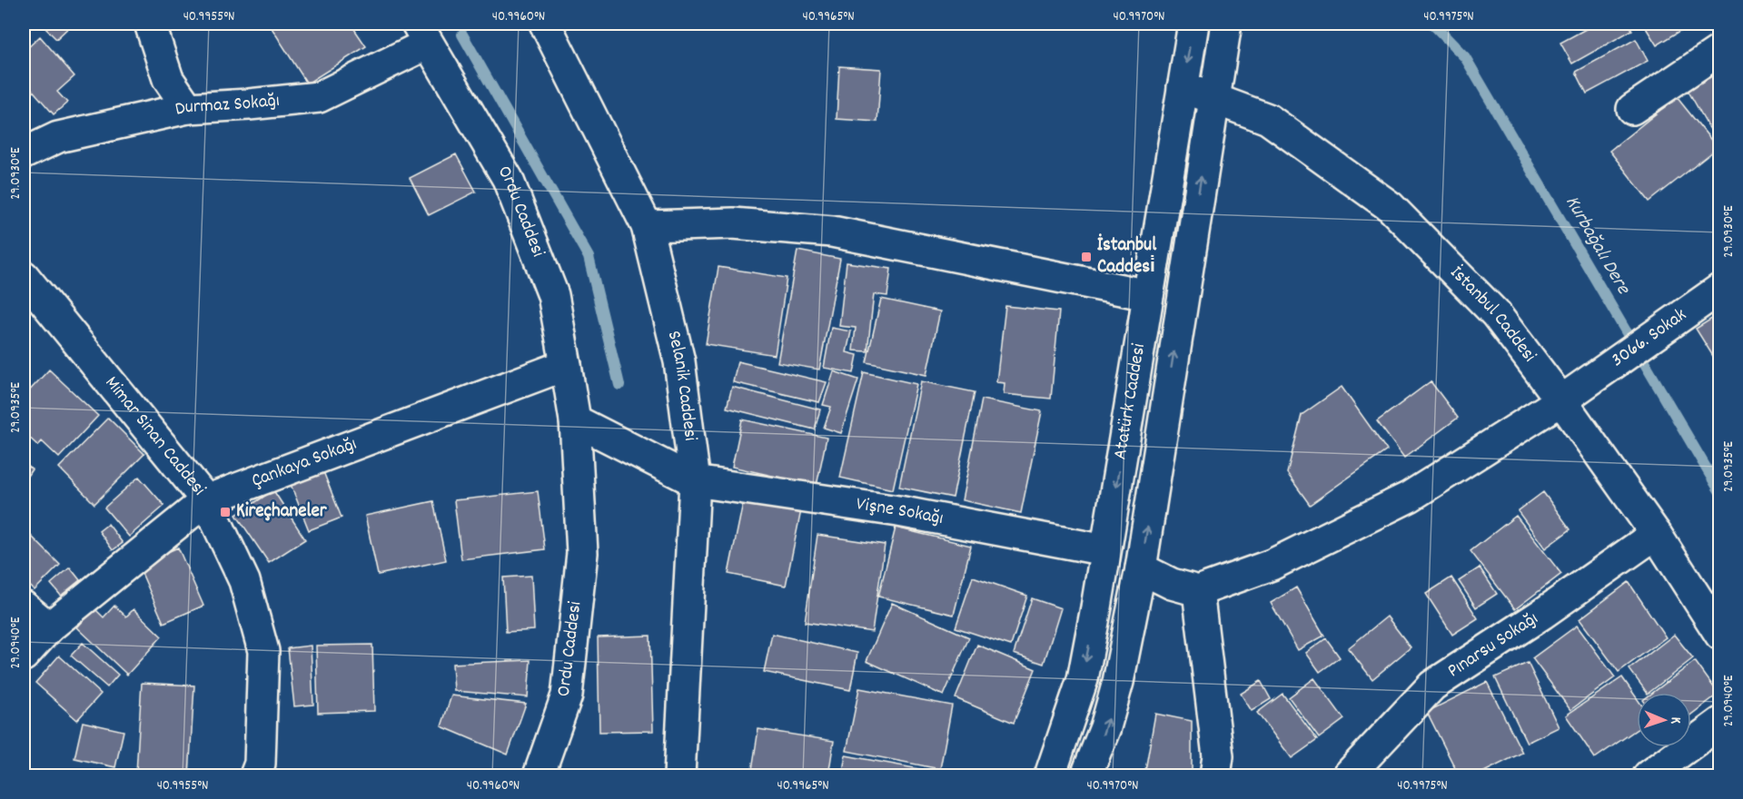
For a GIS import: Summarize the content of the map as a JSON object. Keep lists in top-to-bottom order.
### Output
{
  "streets": {
    "street": [
      "Durmaz Sokağı",
      "Ordu Caddesi",
      "İstanbul Caddesi",
      "3066. Sokak",
      "Selanik Caddesi",
      "Atatürk Caddesi",
      "Mimar Sinan Caddesi",
      "Çankaya Sokağı",
      "Vişne Sokağı",
      "Pınarsu Sokağı"
    ]
  },
  "crossings": [
    ["Durmaz Sokağı", "Ordu Caddesi"],
    ["Ordu Caddesi", "Çankaya Sokağı"],
    ["İstanbul Caddesi", "3066. Sokak"],
    ["İstanbul Caddesi", "Atatürk Caddesi"],
    ["İstanbul Caddesi", "Pınarsu Sokağı"],
    ["Selanik Caddesi", "Vişne Sokağı"],
    ["Atatürk Caddesi", "Vişne Sokağı"],
    ["Mimar Sinan Caddesi", "Çankaya Sokağı"]
  ],
  "water": ["Kurbağalı Dere"],
  "places": {
    "transit": ["İstanbul Caddesi̇", "Kireçhaneler"]
  },
  "north": "right",
  "coordinates": [
    "40.9955°N",
    "40.9960°N",
    "40.9965°N",
    "40.9970°N",
    "40.9975°N",
    "29.0930°E",
    "29.0935°E",
    "29.0940°E"
  ]
}
